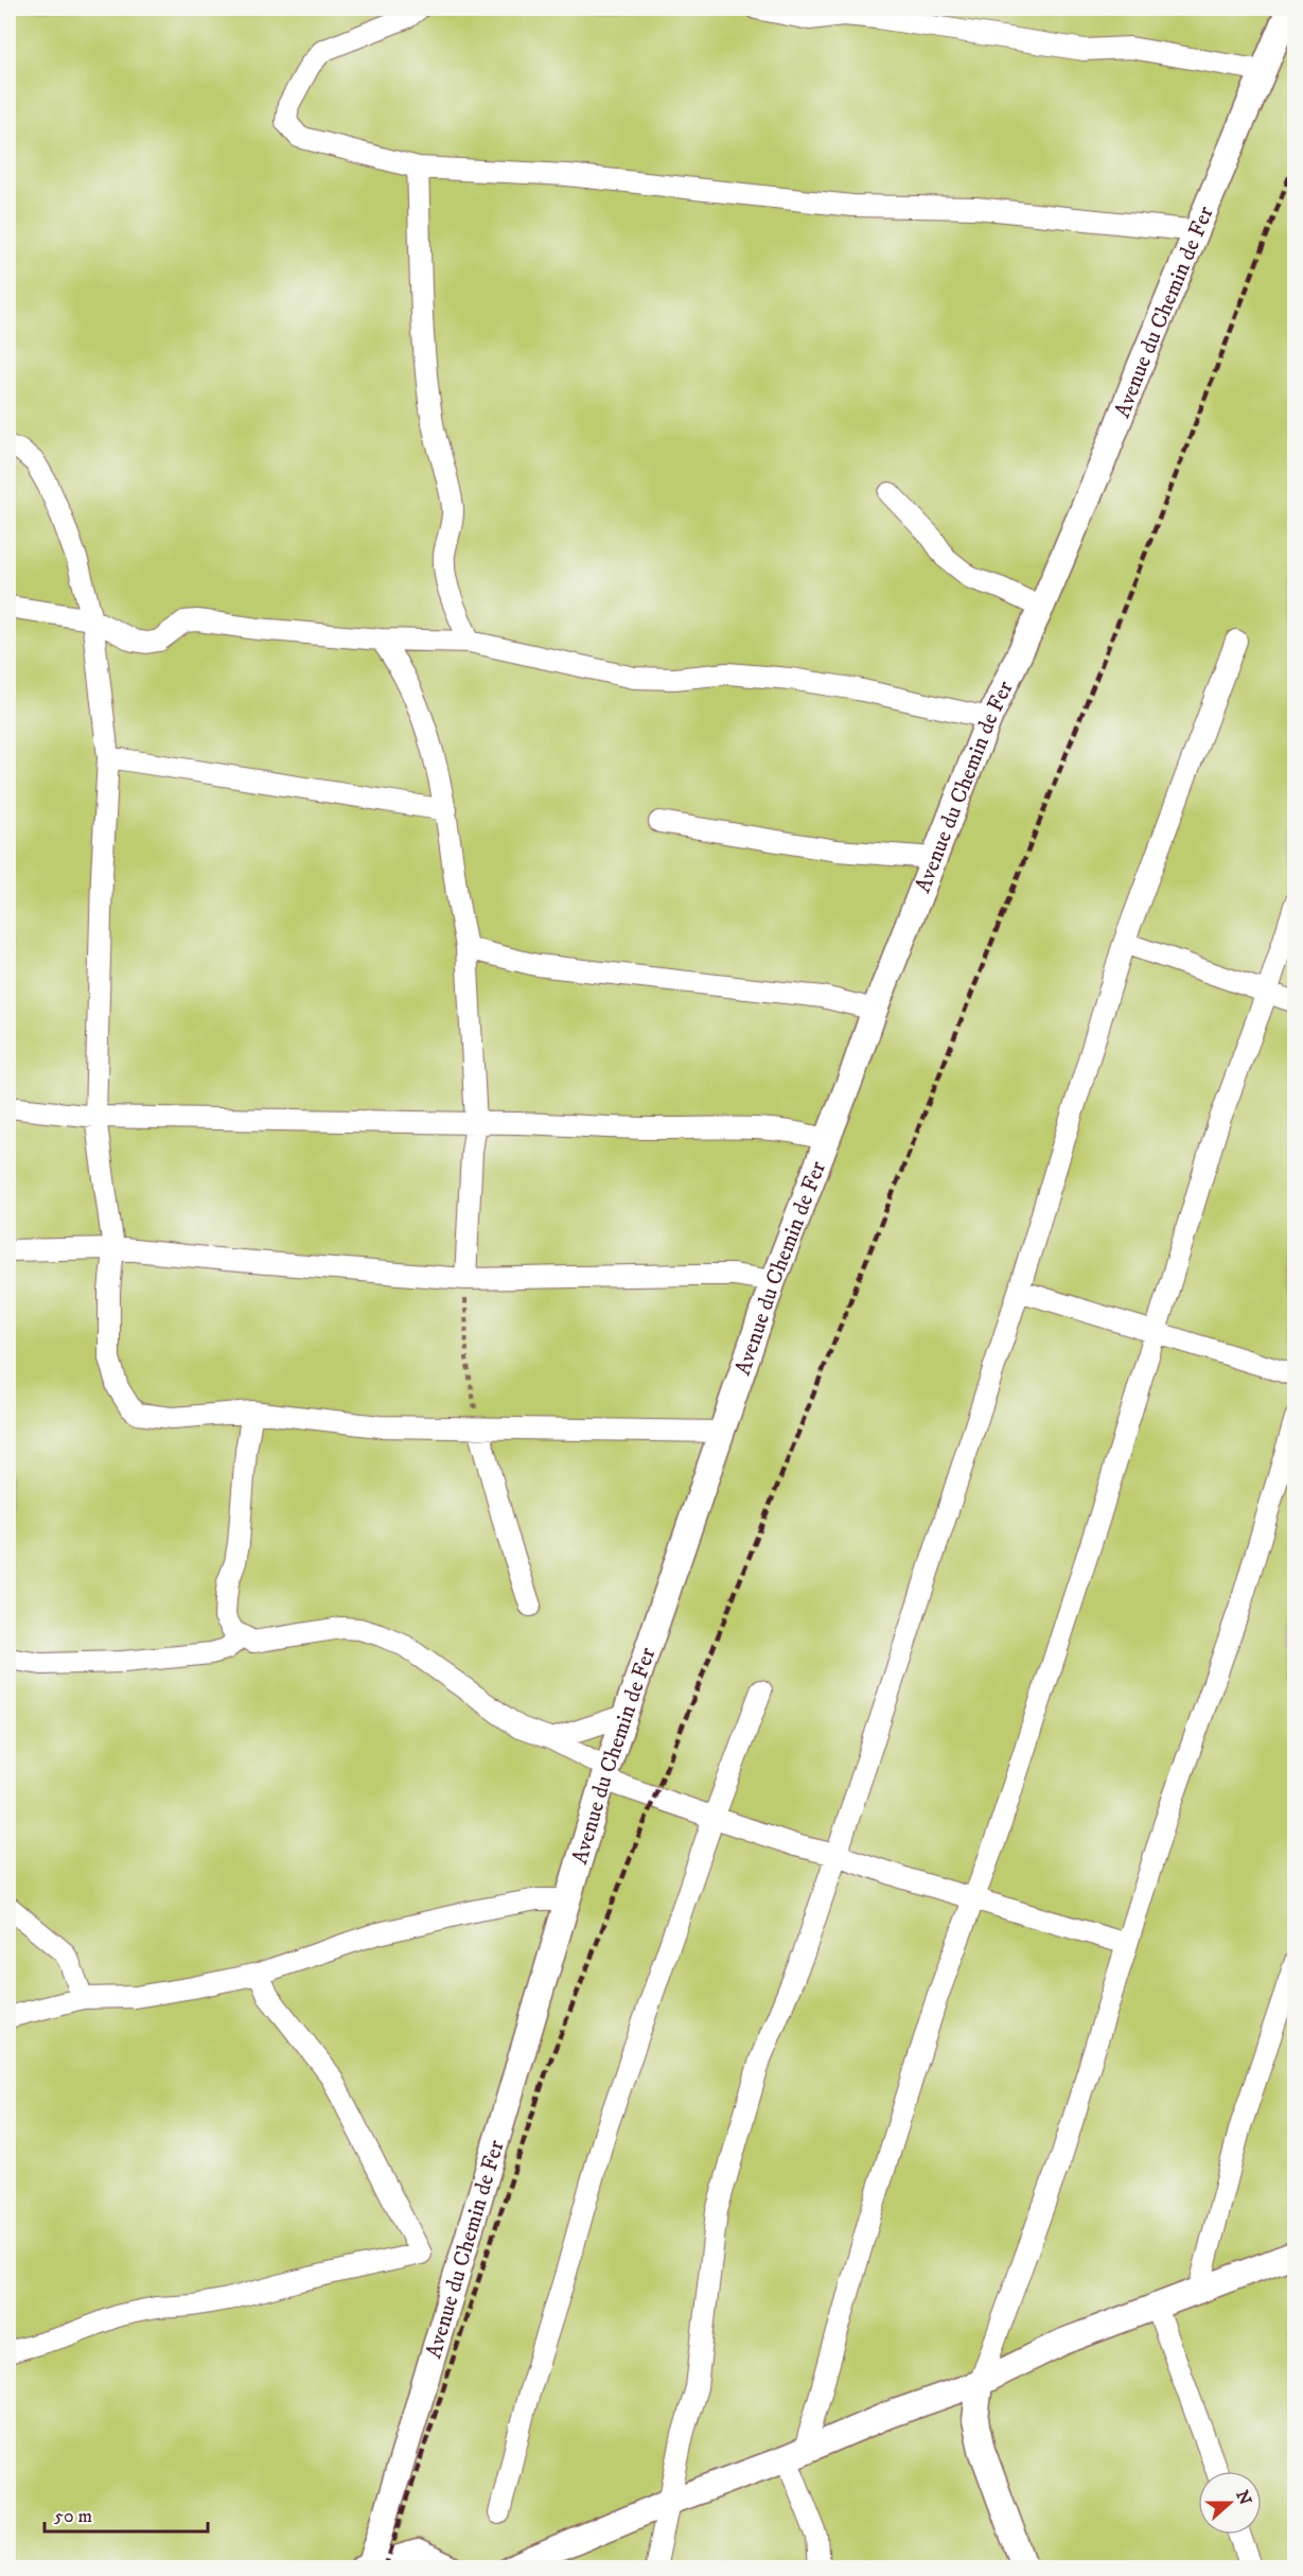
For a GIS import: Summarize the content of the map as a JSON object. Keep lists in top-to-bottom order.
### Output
{
  "streets": {
    "street": ["Avenue du Chemin de Fer"]
  },
  "scale_bar": "50 m",
  "north": "right"
}
